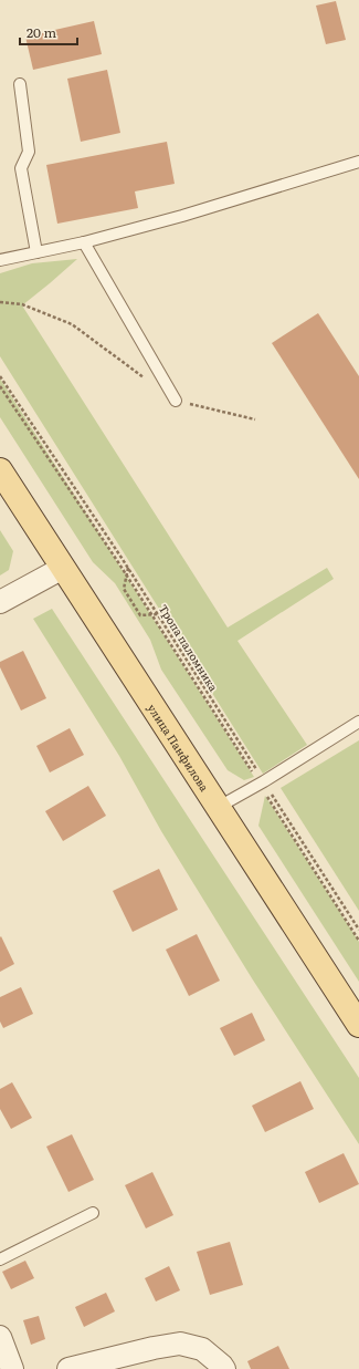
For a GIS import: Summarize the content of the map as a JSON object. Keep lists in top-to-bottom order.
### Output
{
  "streets": {
    "main road": ["улица Панфилова"],
    "path": ["Тропа паломника"]
  },
  "scale_bar": "20 m"
}
